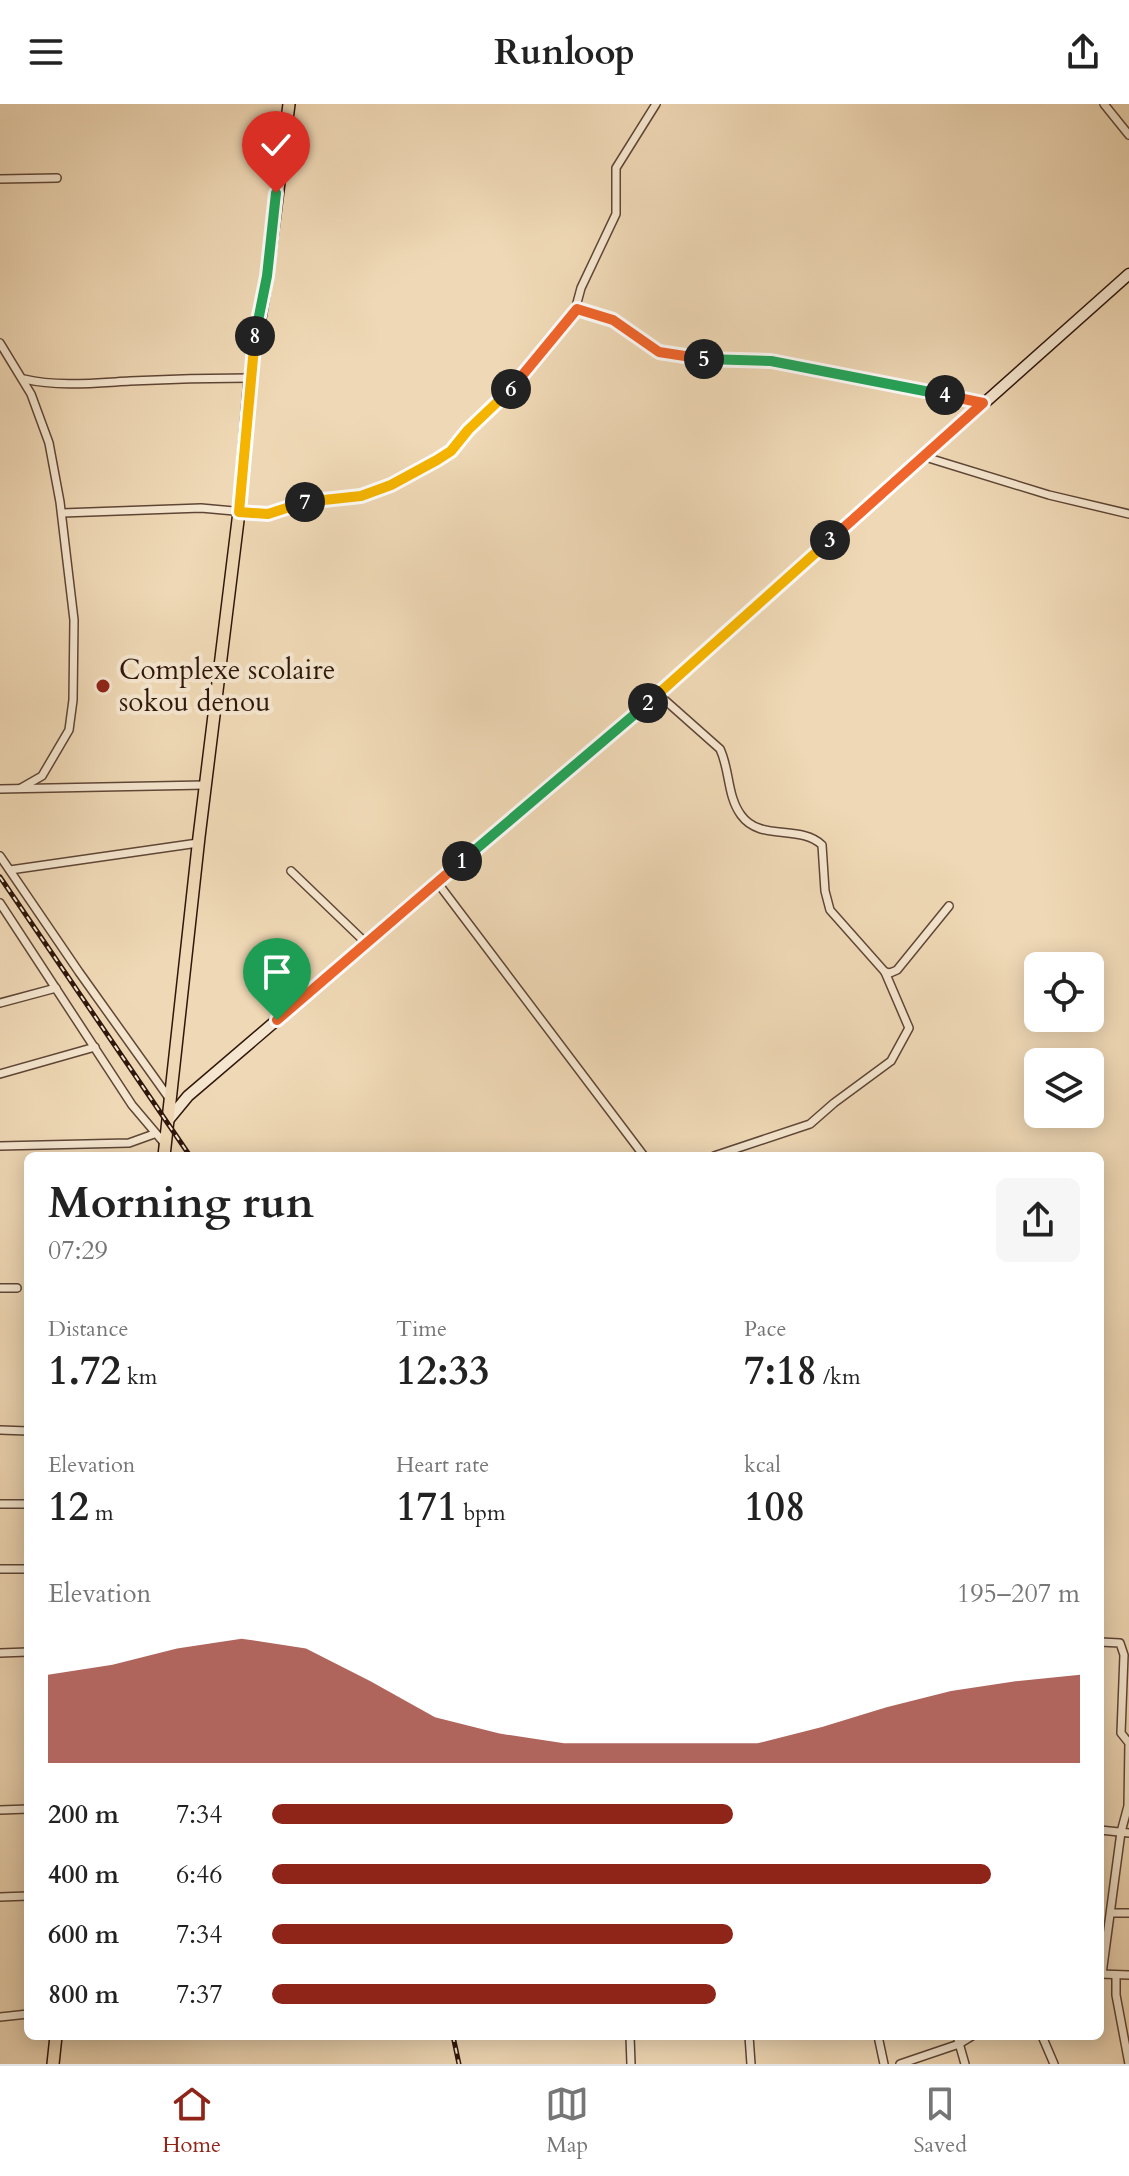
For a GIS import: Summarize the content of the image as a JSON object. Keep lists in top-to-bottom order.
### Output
{
  "places": ["Complexe scolaire sokou denou"],
  "page": {
    "header": "Runloop",
    "pins": [
      "8",
      "5",
      "6",
      "4",
      "7",
      "3",
      "2",
      "1"
    ],
    "heading": ["Morning run", "07:29"],
    "stats": [
      ["Distance", "1.72 km"],
      ["Time", "12:33"],
      ["Pace", "7:18 /km"],
      ["Elevation", "12 m"],
      ["Heart rate", "171 bpm"],
      ["kcal", "108"]
    ],
    "chart": ["Elevation", "195–207 m"],
    "list": [
      {
        "name": "200 m",
        "note": "7:34"
      },
      {
        "name": "400 m",
        "note": "6:46"
      },
      {
        "name": "600 m",
        "note": "7:34"
      },
      {
        "name": "800 m",
        "note": "7:37"
      }
    ],
    "tabs": ["Home", "Map", "Saved"]
  }
}
